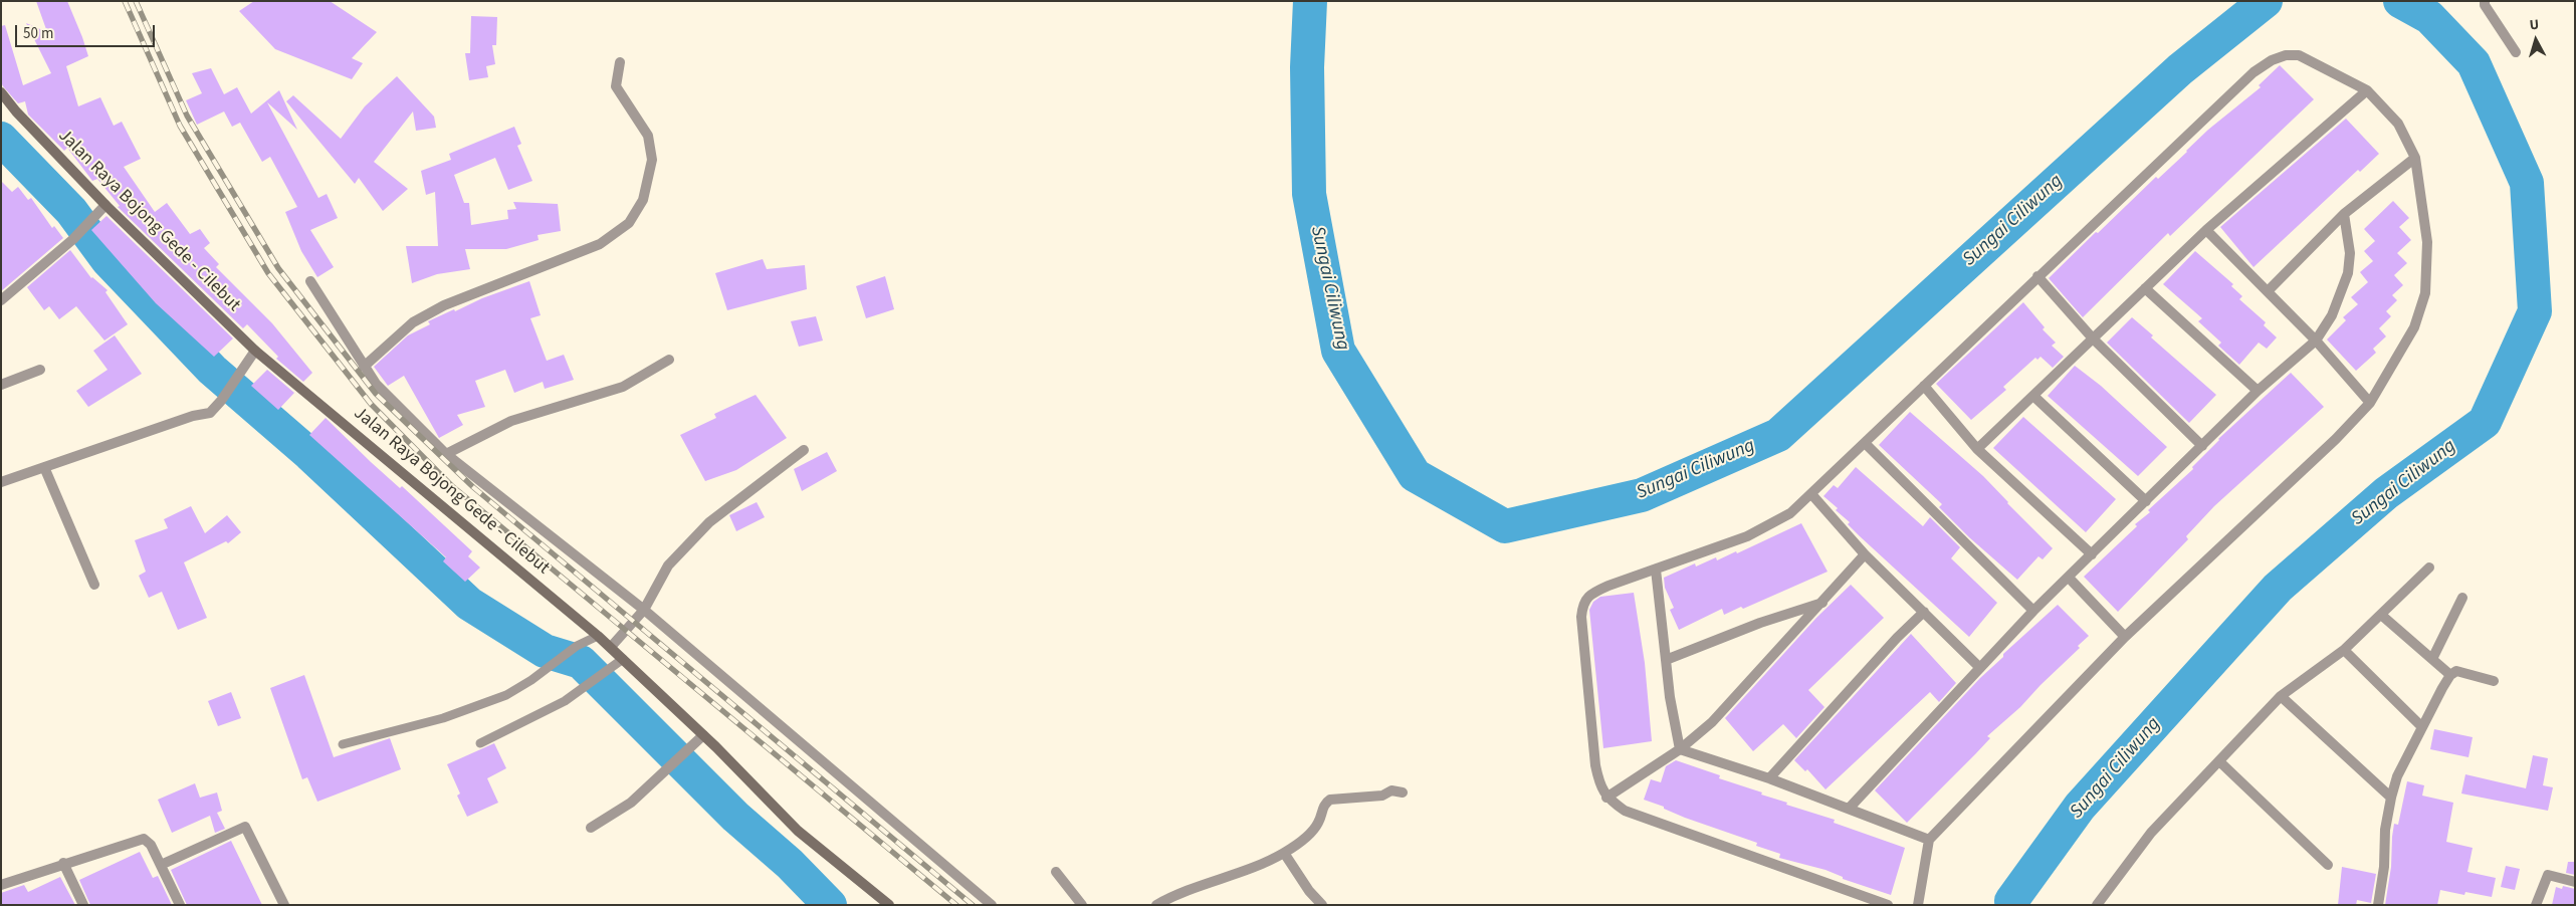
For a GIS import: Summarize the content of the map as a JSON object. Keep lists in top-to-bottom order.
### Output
{
  "streets": {
    "main road": ["Jalan Raya Bojong Gede - Cilebut"]
  },
  "water": ["Sungai Ciliwung"],
  "scale_bar": "50 m",
  "north": "top"
}
